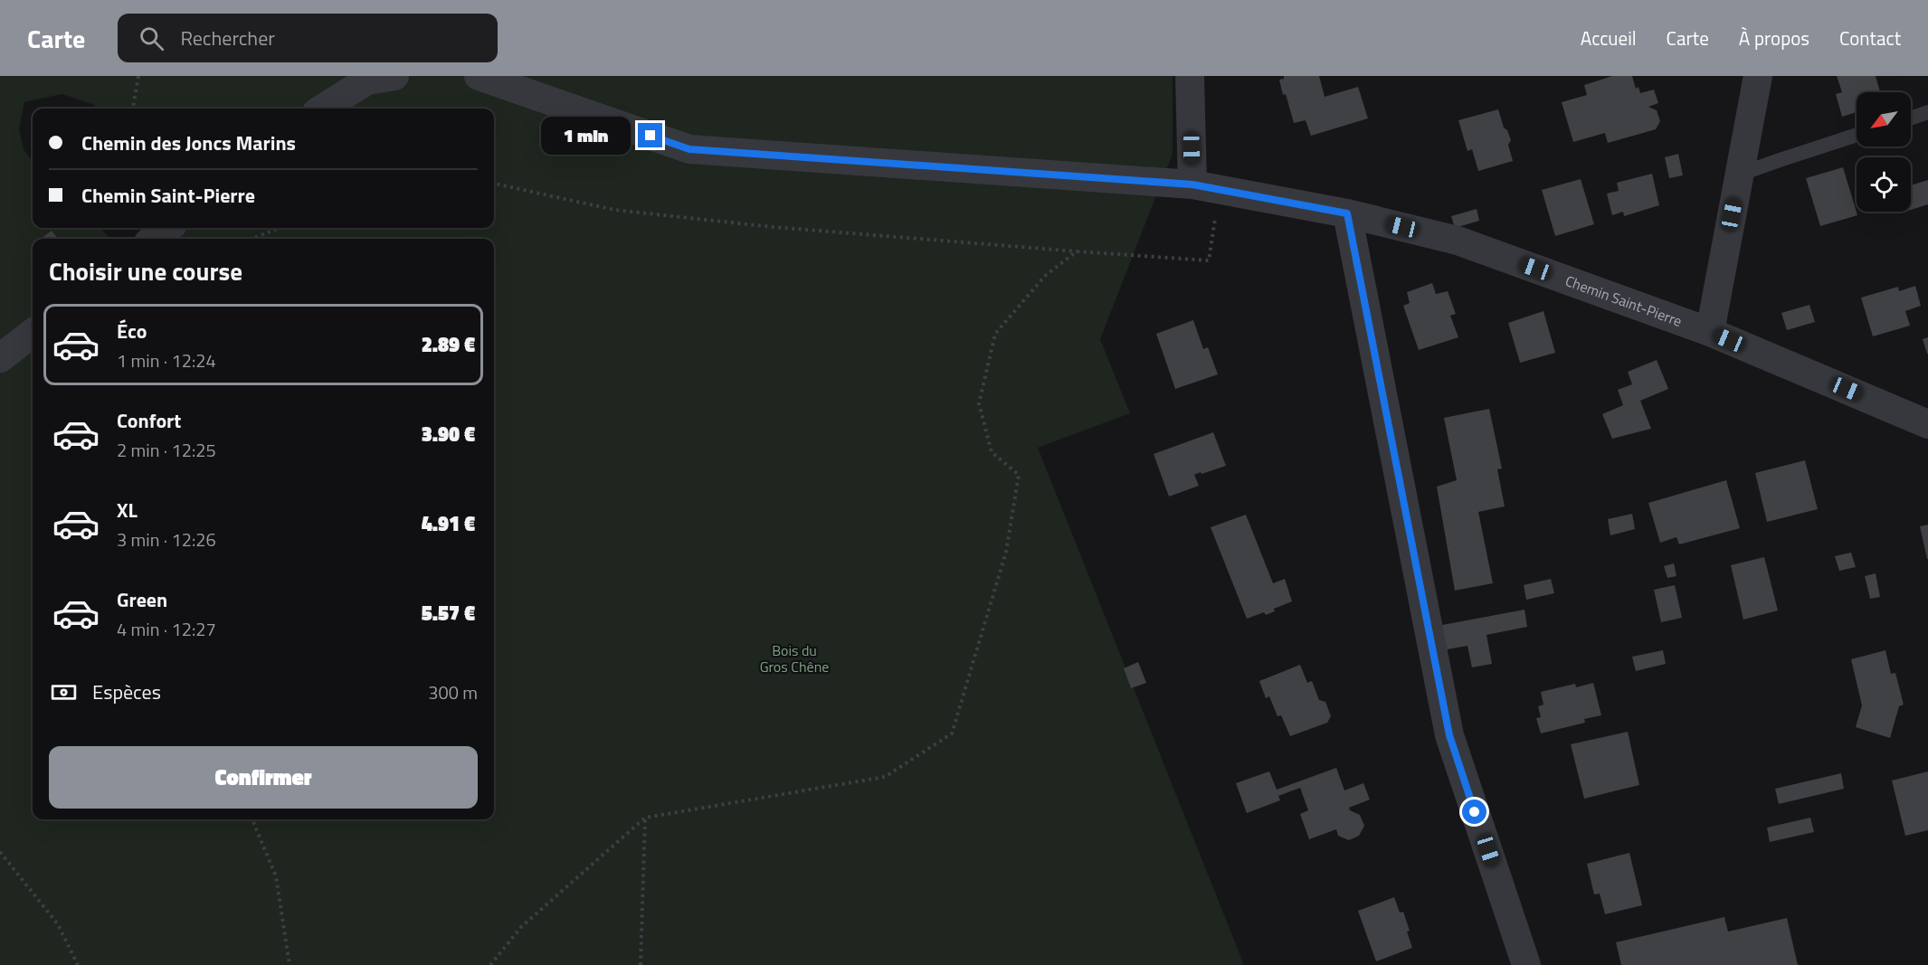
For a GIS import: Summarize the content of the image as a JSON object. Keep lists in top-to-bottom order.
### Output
{
  "streets": {
    "street": ["Chemin Saint-Pierre"]
  },
  "parks": ["Bois du Gros Chêne"],
  "north": "bottom left",
  "page": {
    "header": "Carte",
    "search": "Rechercher",
    "nav": [
      "Accueil",
      "Carte",
      "À propos",
      "Contact"
    ],
    "banner": ["Chemin des Joncs Marins", "Chemin Saint-Pierre"],
    "bubble": "1 min",
    "heading": "Choisir une course",
    "list": [
      {
        "name": "Éco",
        "note": "1 min · 12:24",
        "value": "2.89 €"
      },
      {
        "name": "Confort",
        "note": "2 min · 12:25",
        "value": "3.90 €"
      },
      {
        "name": "XL",
        "note": "3 min · 12:26",
        "value": "4.91 €"
      },
      {
        "name": "Green",
        "note": "4 min · 12:27",
        "value": "5.57 €"
      }
    ],
    "pay": ["Espèces", "300 m"],
    "buttons": "Confirmer"
  }
}
